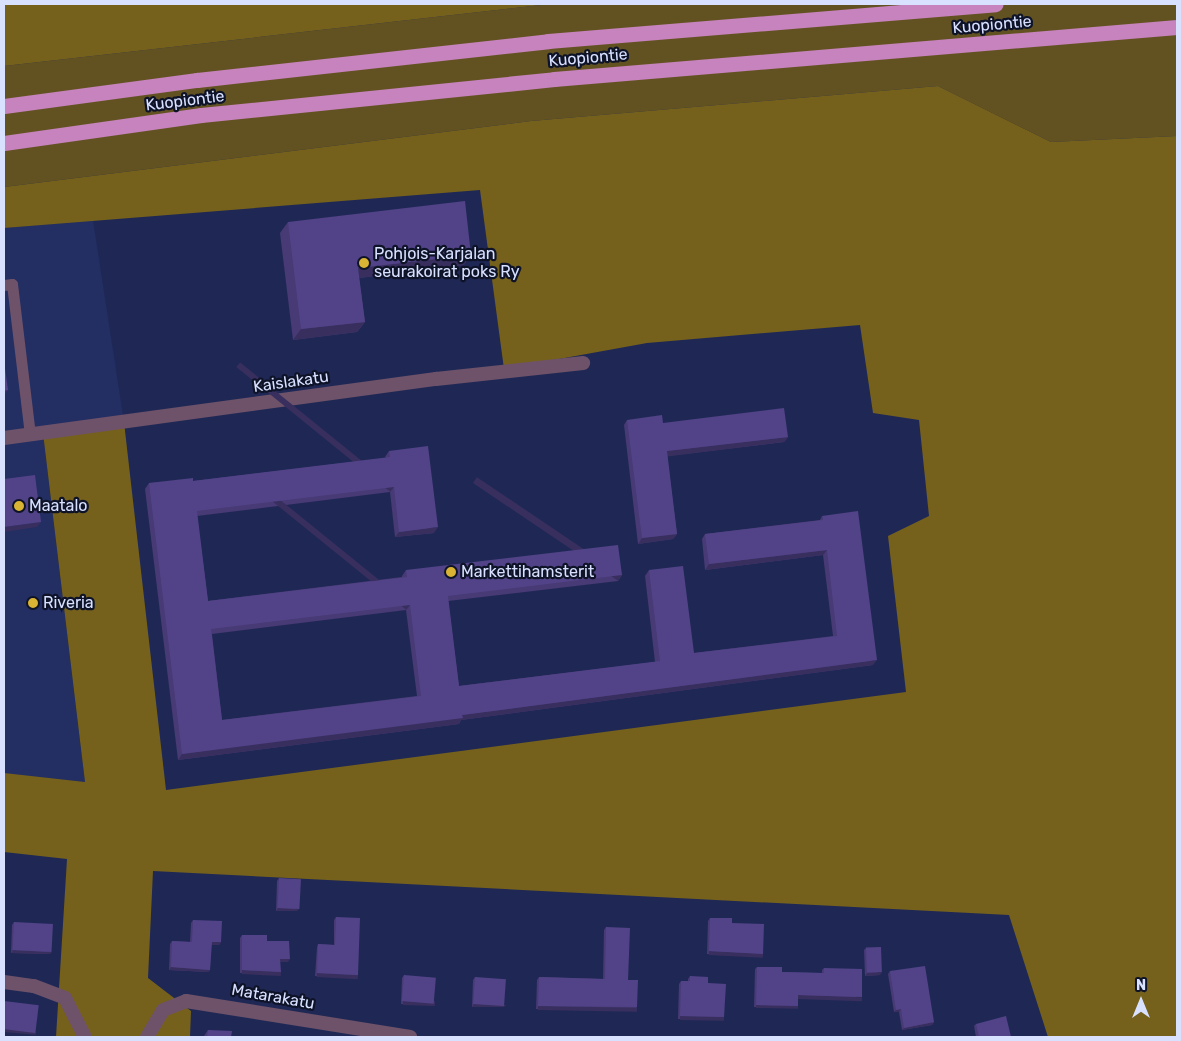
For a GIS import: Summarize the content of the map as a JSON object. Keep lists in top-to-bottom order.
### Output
{
  "streets": {
    "highway": ["Kuopiontie"],
    "street": ["Kaislakatu", "Matarakatu"]
  },
  "places": [
    "Pohjois-Karjalan seurakoirat poks Ry",
    "Maatalo",
    "Markettihamsterit",
    "Riveria"
  ],
  "north": "top"
}
